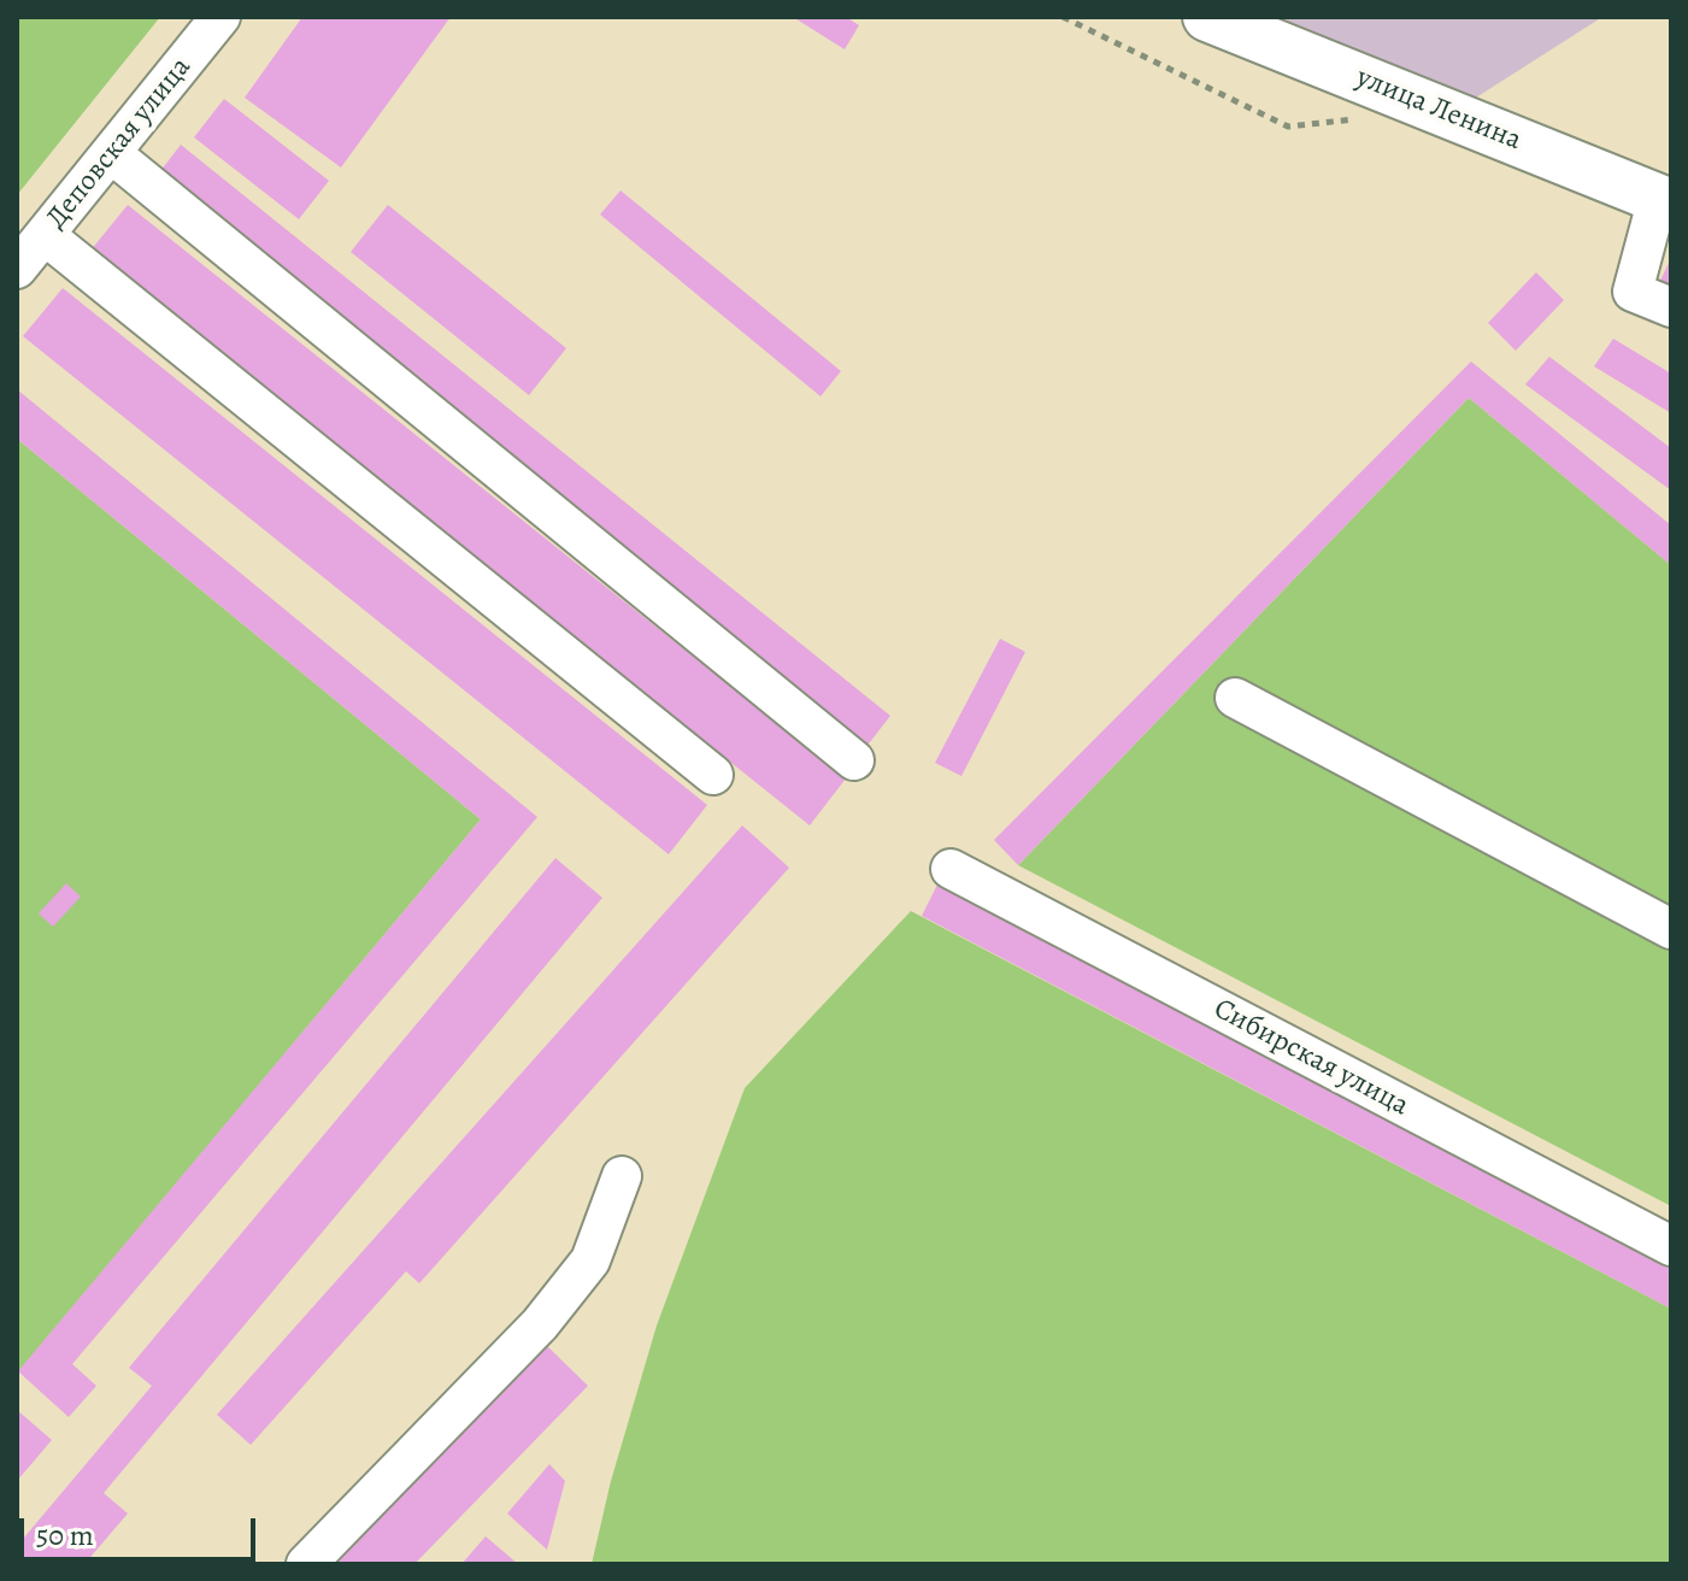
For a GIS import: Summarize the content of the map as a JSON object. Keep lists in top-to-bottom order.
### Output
{
  "streets": {
    "main road": ["улица Ленина"],
    "street": ["Деповская улица", "Сибирская улица"]
  },
  "scale_bar": "50 m"
}
